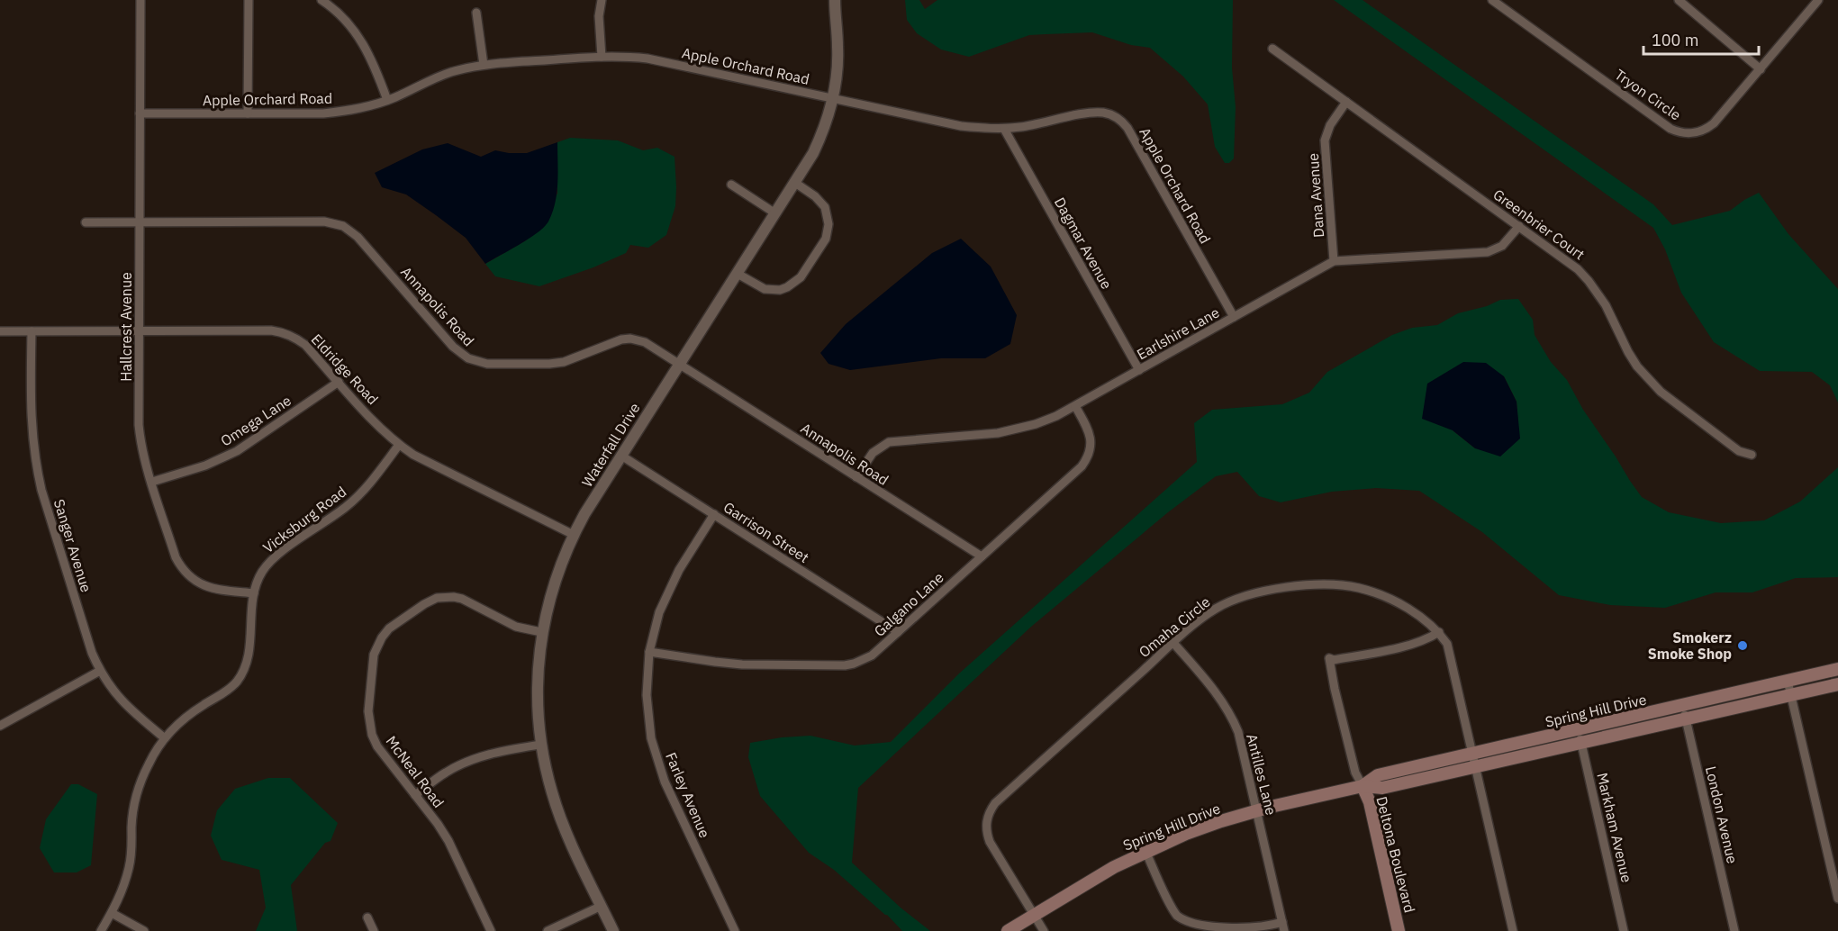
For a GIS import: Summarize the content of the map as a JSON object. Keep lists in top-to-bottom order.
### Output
{
  "streets": {
    "main road": ["Spring Hill Drive", "Deltona Boulevard"],
    "street": [
      "Apple Orchard Road",
      "Tryon Circle",
      "Dana Avenue",
      "Greenbrier Court",
      "Dagmar Avenue",
      "Annapolis Road",
      "Hallcrest Avenue",
      "Earlshire Lane",
      "Eldridge Road",
      "Omega Lane",
      "Waterfall Drive",
      "Vicksburg Road",
      "Garrison Street",
      "Sanger Avenue",
      "Galgano Lane",
      "Omaha Circle",
      "McNeal Road",
      "Antilles Lane",
      "Farley Avenue",
      "London Avenue",
      "Markham Avenue"
    ]
  },
  "crossings": [
    ["Apple Orchard Road", "Dagmar Avenue"],
    ["Apple Orchard Road", "Hallcrest Avenue"],
    ["Apple Orchard Road", "Earlshire Lane"],
    ["Apple Orchard Road", "Waterfall Drive"],
    ["Dana Avenue", "Greenbrier Court"],
    ["Dana Avenue", "Earlshire Lane"],
    ["Greenbrier Court", "Earlshire Lane"],
    ["Dagmar Avenue", "Earlshire Lane"],
    ["Annapolis Road", "Hallcrest Avenue"],
    ["Annapolis Road", "Earlshire Lane"],
    ["Annapolis Road", "Waterfall Drive"],
    ["Annapolis Road", "Galgano Lane"],
    ["Hallcrest Avenue", "Eldridge Road"],
    ["Hallcrest Avenue", "Omega Lane"],
    ["Hallcrest Avenue", "Vicksburg Road"],
    ["Earlshire Lane", "Galgano Lane"],
    ["Eldridge Road", "Omega Lane"],
    ["Eldridge Road", "Waterfall Drive"],
    ["Eldridge Road", "Vicksburg Road"],
    ["Eldridge Road", "Sanger Avenue"],
    ["Waterfall Drive", "Garrison Street"],
    ["Waterfall Drive", "McNeal Road"],
    ["Vicksburg Road", "Sanger Avenue"],
    ["Garrison Street", "Galgano Lane"],
    ["Garrison Street", "Farley Avenue"],
    ["Galgano Lane", "Farley Avenue"],
    ["Omaha Circle", "Spring Hill Drive"],
    ["Omaha Circle", "Antilles Lane"],
    ["Spring Hill Drive", "Antilles Lane"],
    ["Spring Hill Drive", "London Avenue"],
    ["Spring Hill Drive", "Markham Avenue"],
    ["Spring Hill Drive", "Deltona Boulevard"]
  ],
  "places": ["Smokerz Smoke Shop"],
  "scale_bar": "100 m"
}
